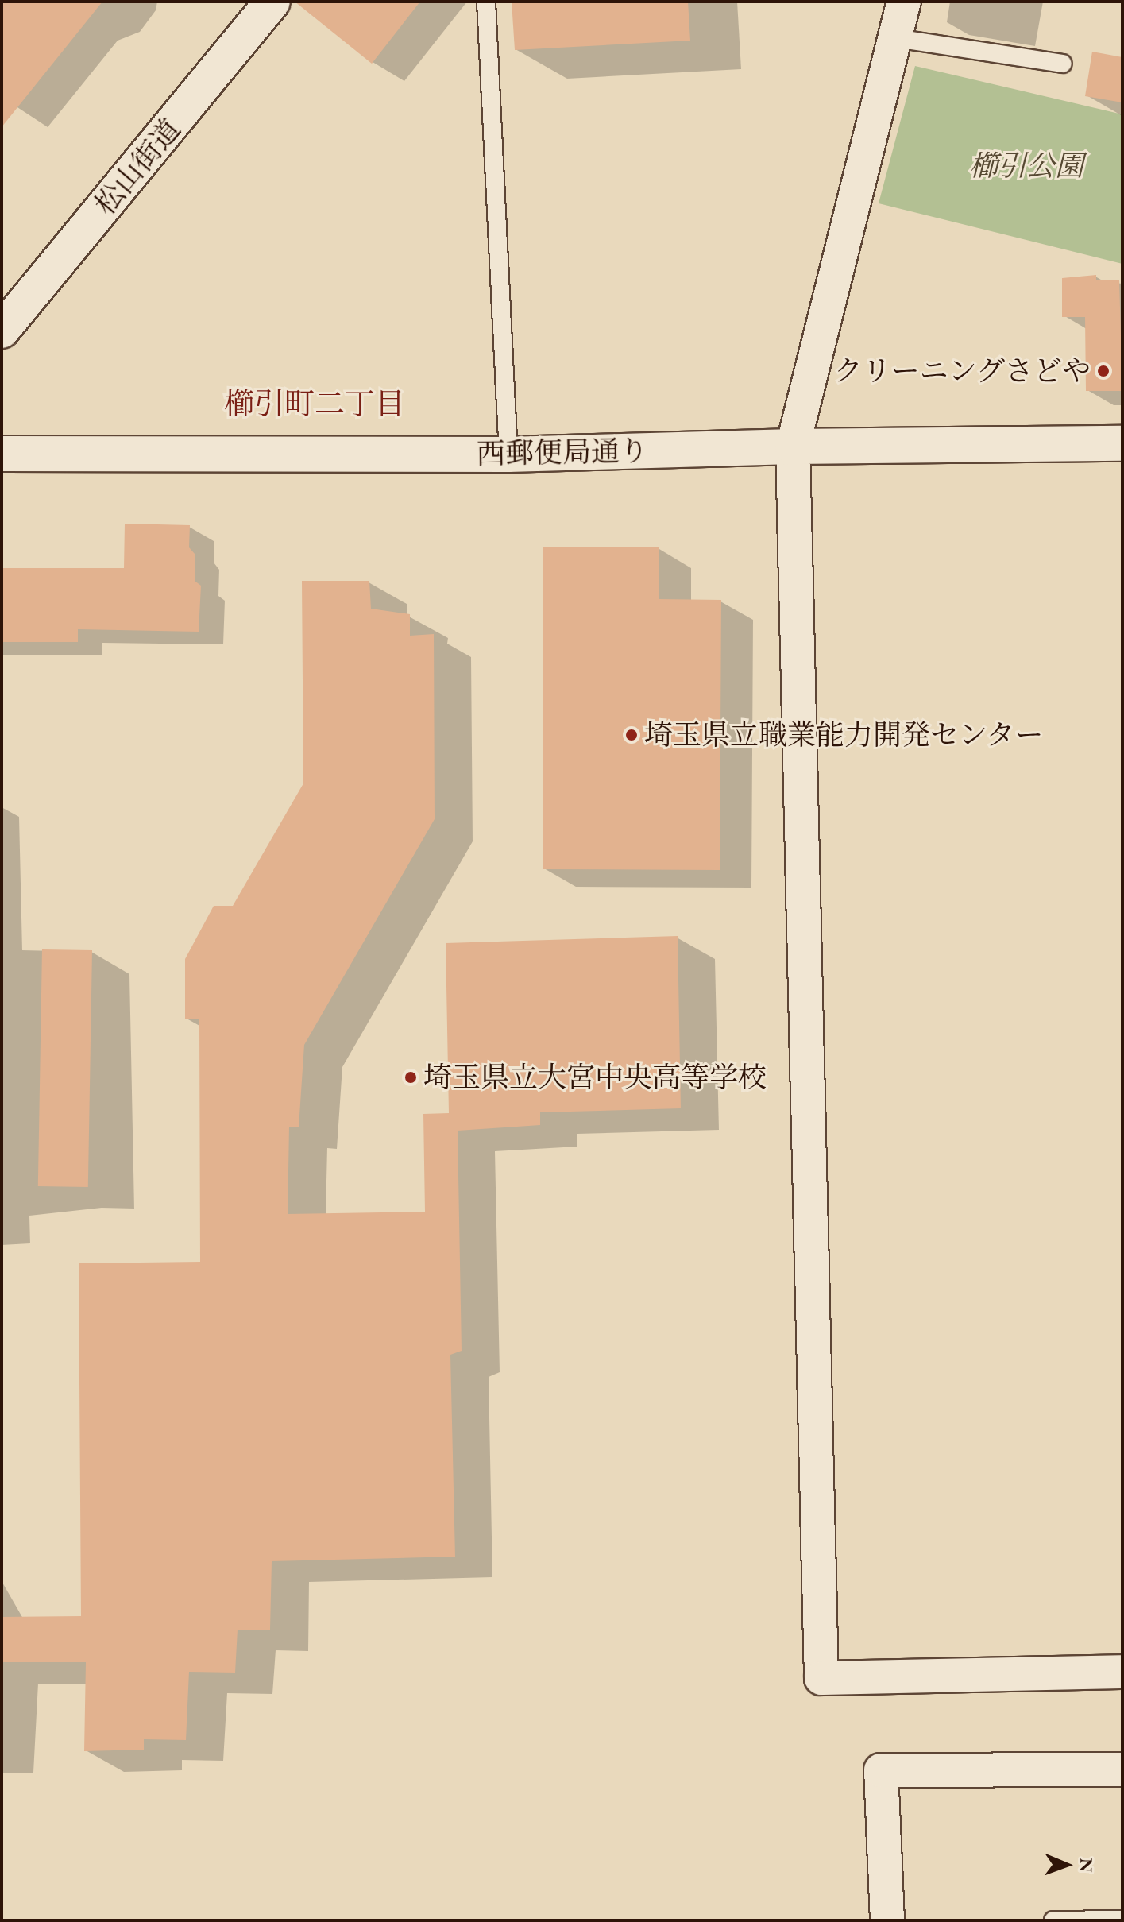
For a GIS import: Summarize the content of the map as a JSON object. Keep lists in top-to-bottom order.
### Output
{
  "streets": {
    "street": ["松山街道", "西郵便局通り"]
  },
  "districts": ["櫛引町二丁目"],
  "parks": ["櫛引公園"],
  "places": ["クリーニングさどや", "埼玉県立職業能力開発センター", "埼玉県立大宮中央高等学校"],
  "north": "right"
}
